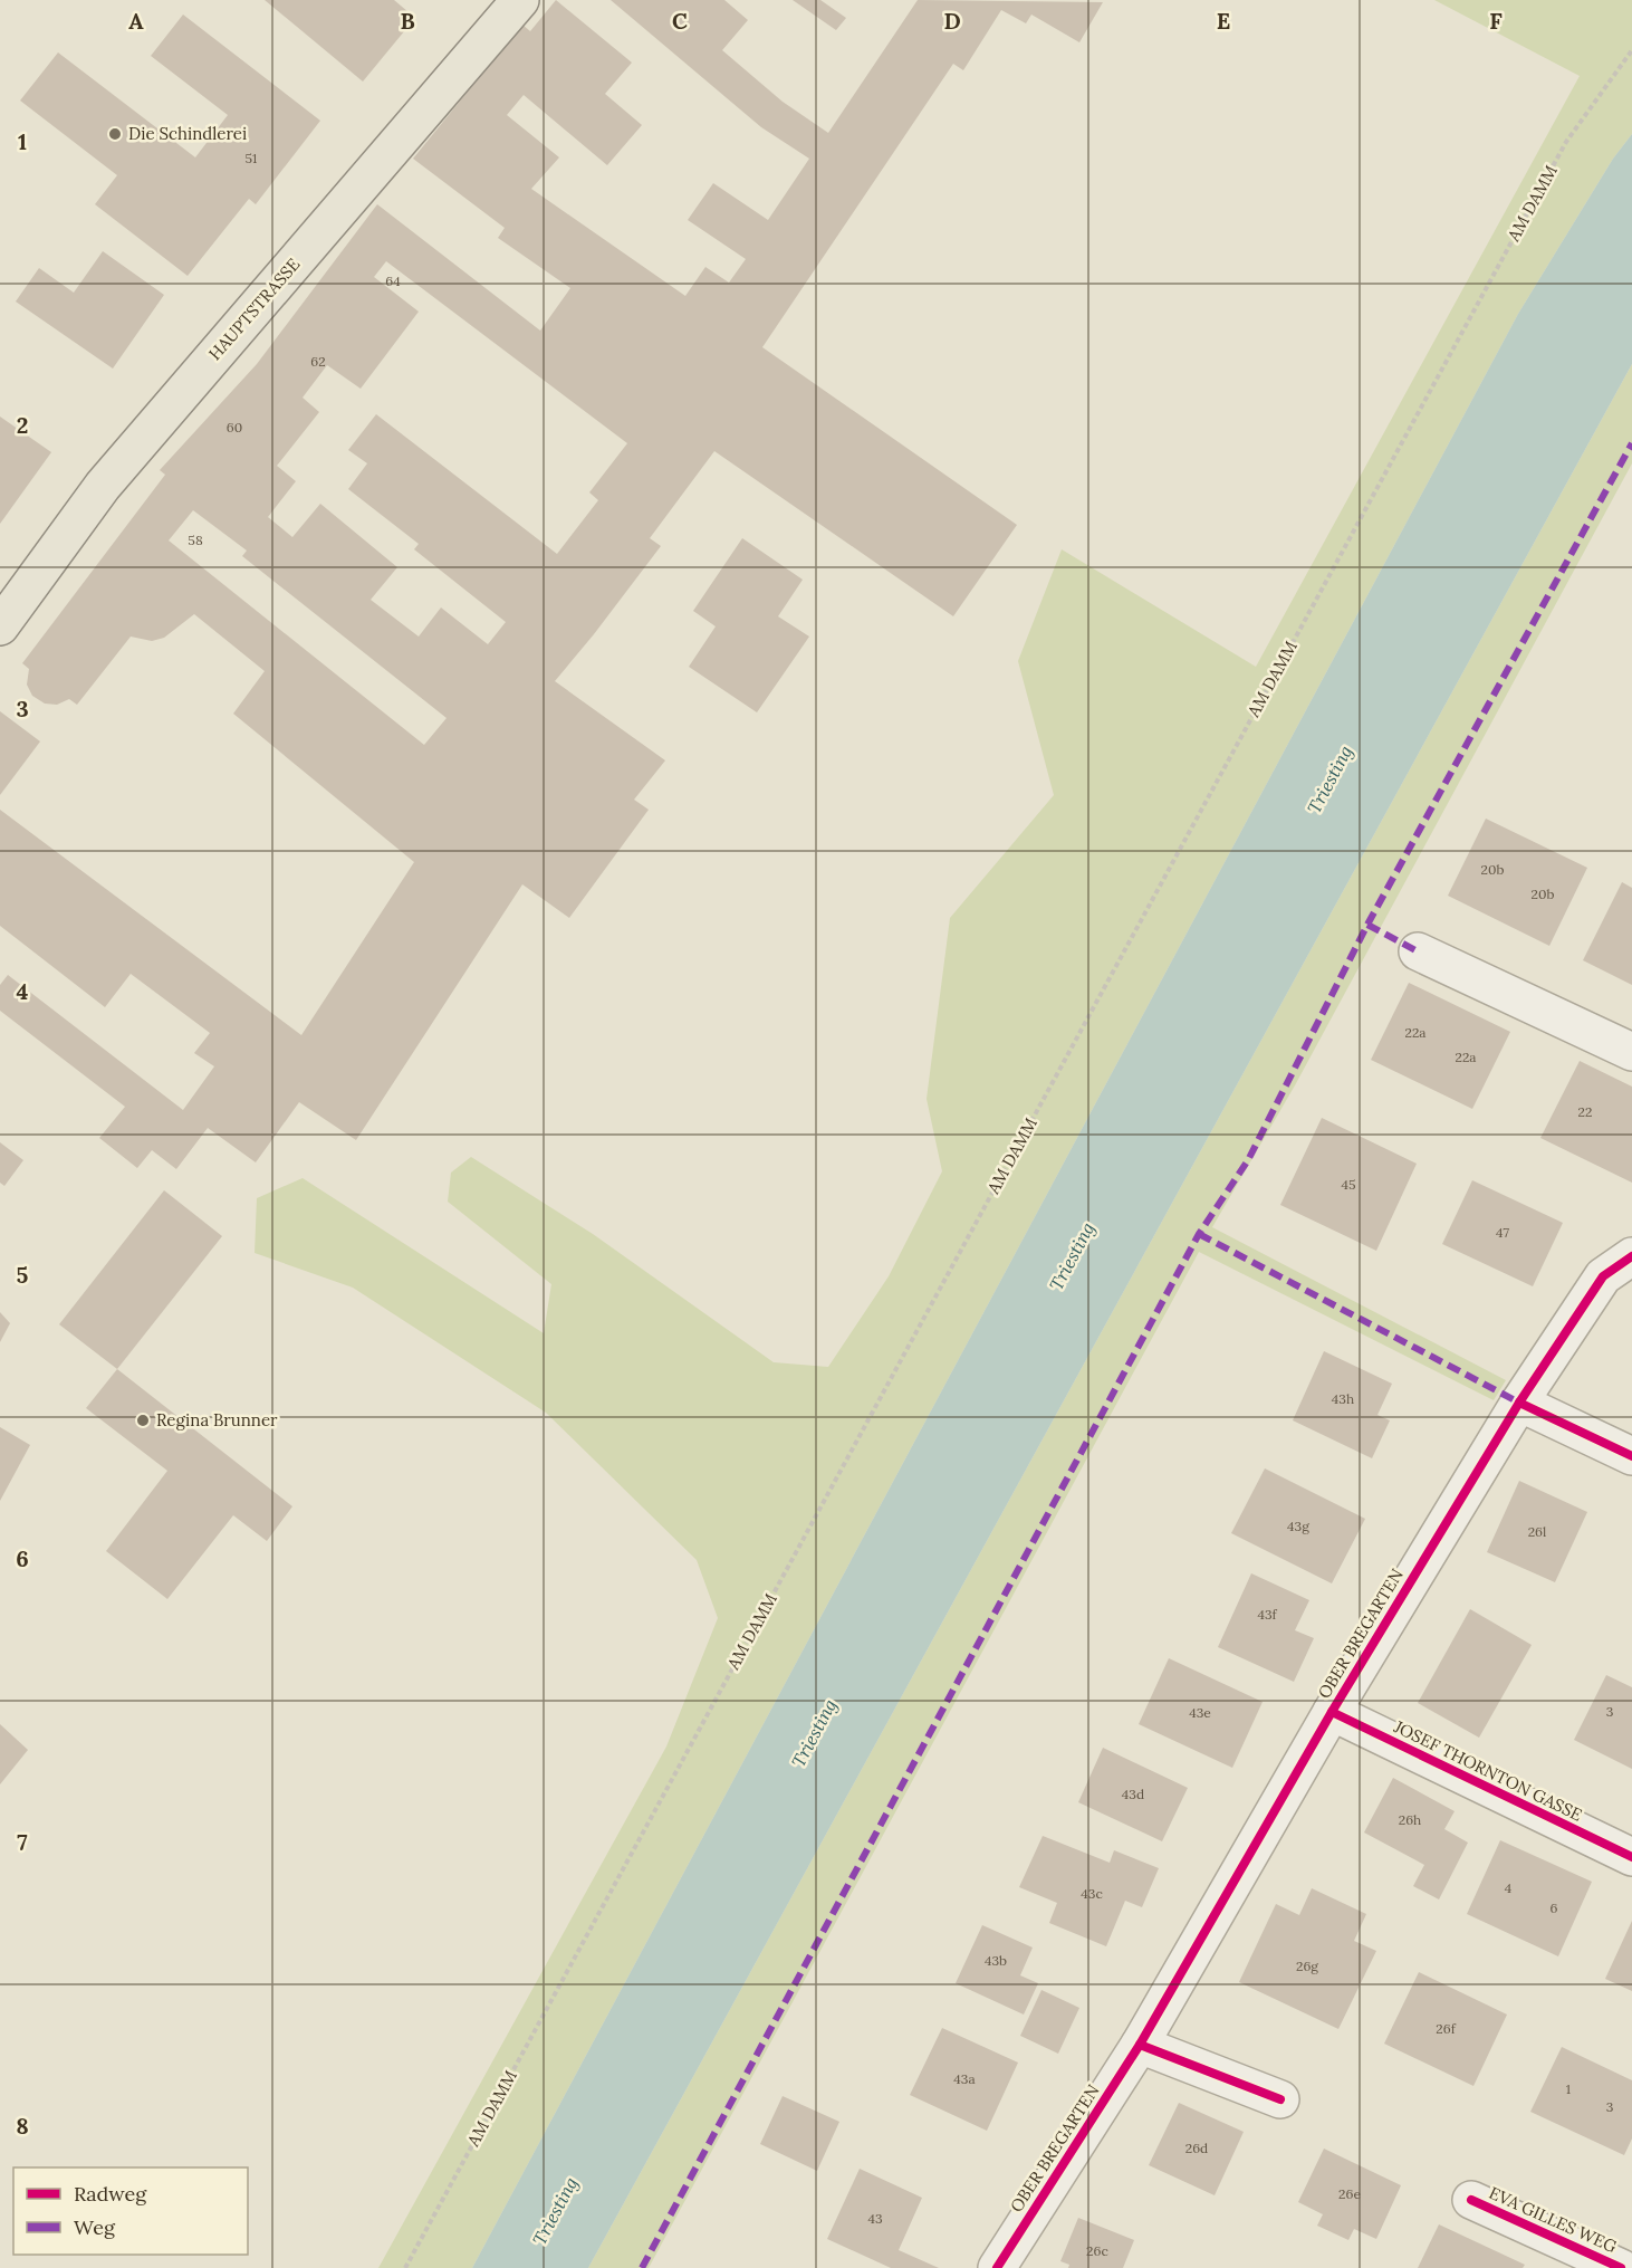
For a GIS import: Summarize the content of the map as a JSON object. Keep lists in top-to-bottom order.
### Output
{
  "streets": {
    "main road": ["HAUPTSTRASSE"],
    "street": ["OBER BREGARTEN", "JOSEF THORNTON GASSE", "EVA GILLES WEG"],
    "path": ["AM DAMM"]
  },
  "crossings": [
    ["OBER BREGARTEN", "JOSEF THORNTON GASSE"]
  ],
  "water": ["Triesting"],
  "places": ["Die Schindlerei", "Regina Brunner"],
  "house_numbers": [
    "51",
    "64",
    "62",
    "60",
    "58",
    "20b",
    "20b",
    "22a",
    "22a",
    "22",
    "45",
    "47",
    "43h",
    "43g",
    "26l",
    "43f",
    "3",
    "43e",
    "43d",
    "26h",
    "4",
    "43c",
    "6",
    "43b",
    "26g",
    "26f",
    "43a",
    "1",
    "3",
    "26d",
    "26e",
    "43",
    "26c"
  ],
  "legend": ["Radweg", "Weg"],
  "grid": {
    "columns": [
      "A",
      "B",
      "C",
      "D",
      "E",
      "F"
    ],
    "rows": [
      "1",
      "2",
      "3",
      "4",
      "5",
      "6",
      "7",
      "8"
    ]
  }
}
